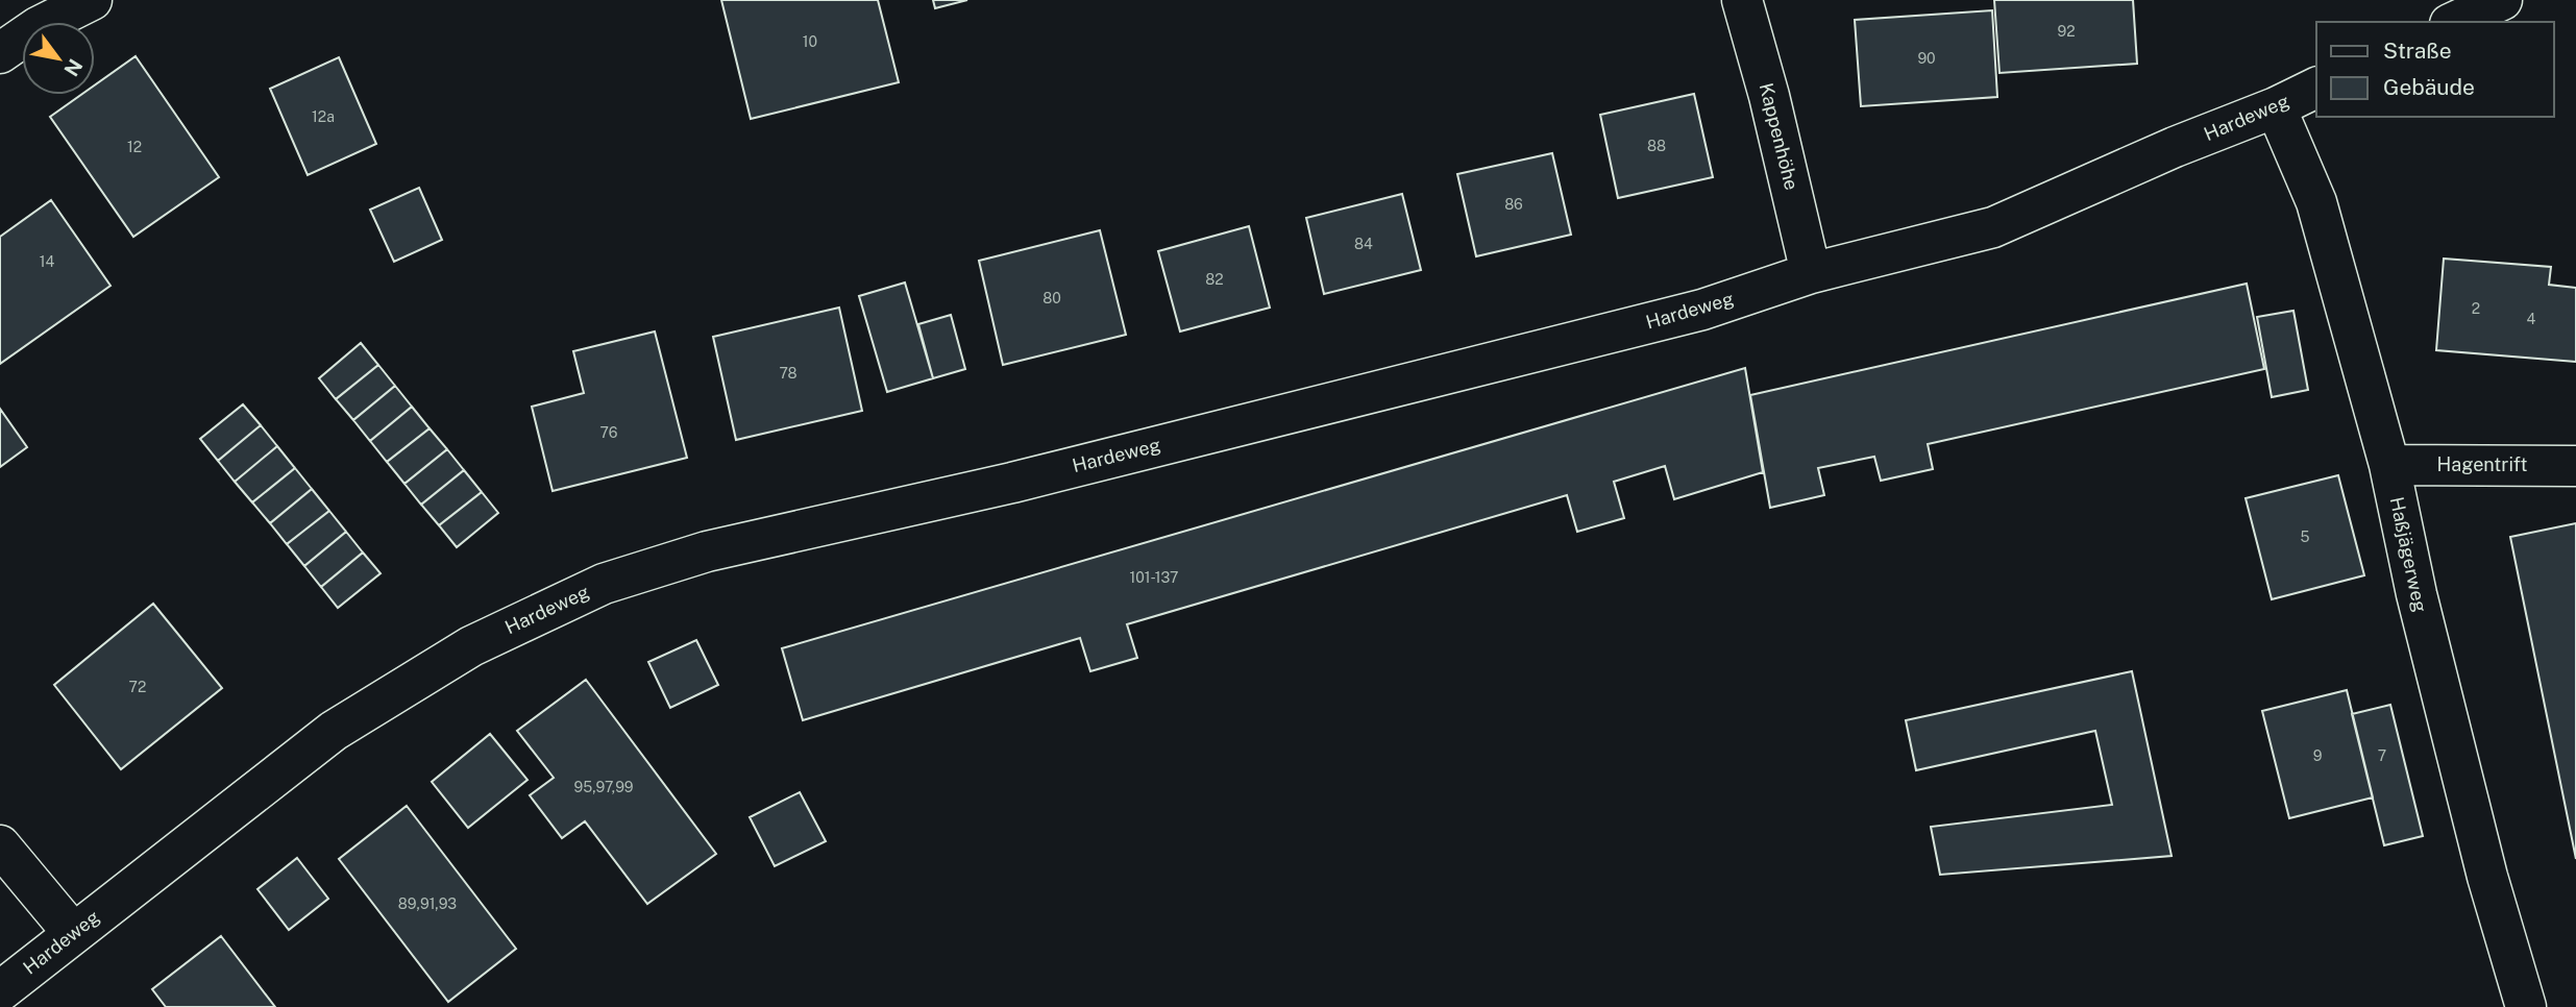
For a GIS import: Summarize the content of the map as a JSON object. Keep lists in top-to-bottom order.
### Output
{
  "streets": {
    "street": [
      "Hardeweg",
      "Kappenhöhe",
      "Hagentrift",
      "Haßjägerweg"
    ]
  },
  "crossings": [
    ["Hardeweg", "Kappenhöhe"],
    ["Hardeweg", "Haßjägerweg"],
    ["Hagentrift", "Haßjägerweg"]
  ],
  "house_numbers": [
    "92",
    "10",
    "90",
    "12a",
    "88",
    "12",
    "86",
    "84",
    "14",
    "82",
    "80",
    "2",
    "4",
    "78",
    "76",
    "5",
    "101-137",
    "72",
    "9",
    "7",
    "95,97,99",
    "89,91,93"
  ],
  "legend": ["Straße", "Gebäude"],
  "north": "bottom right"
}
